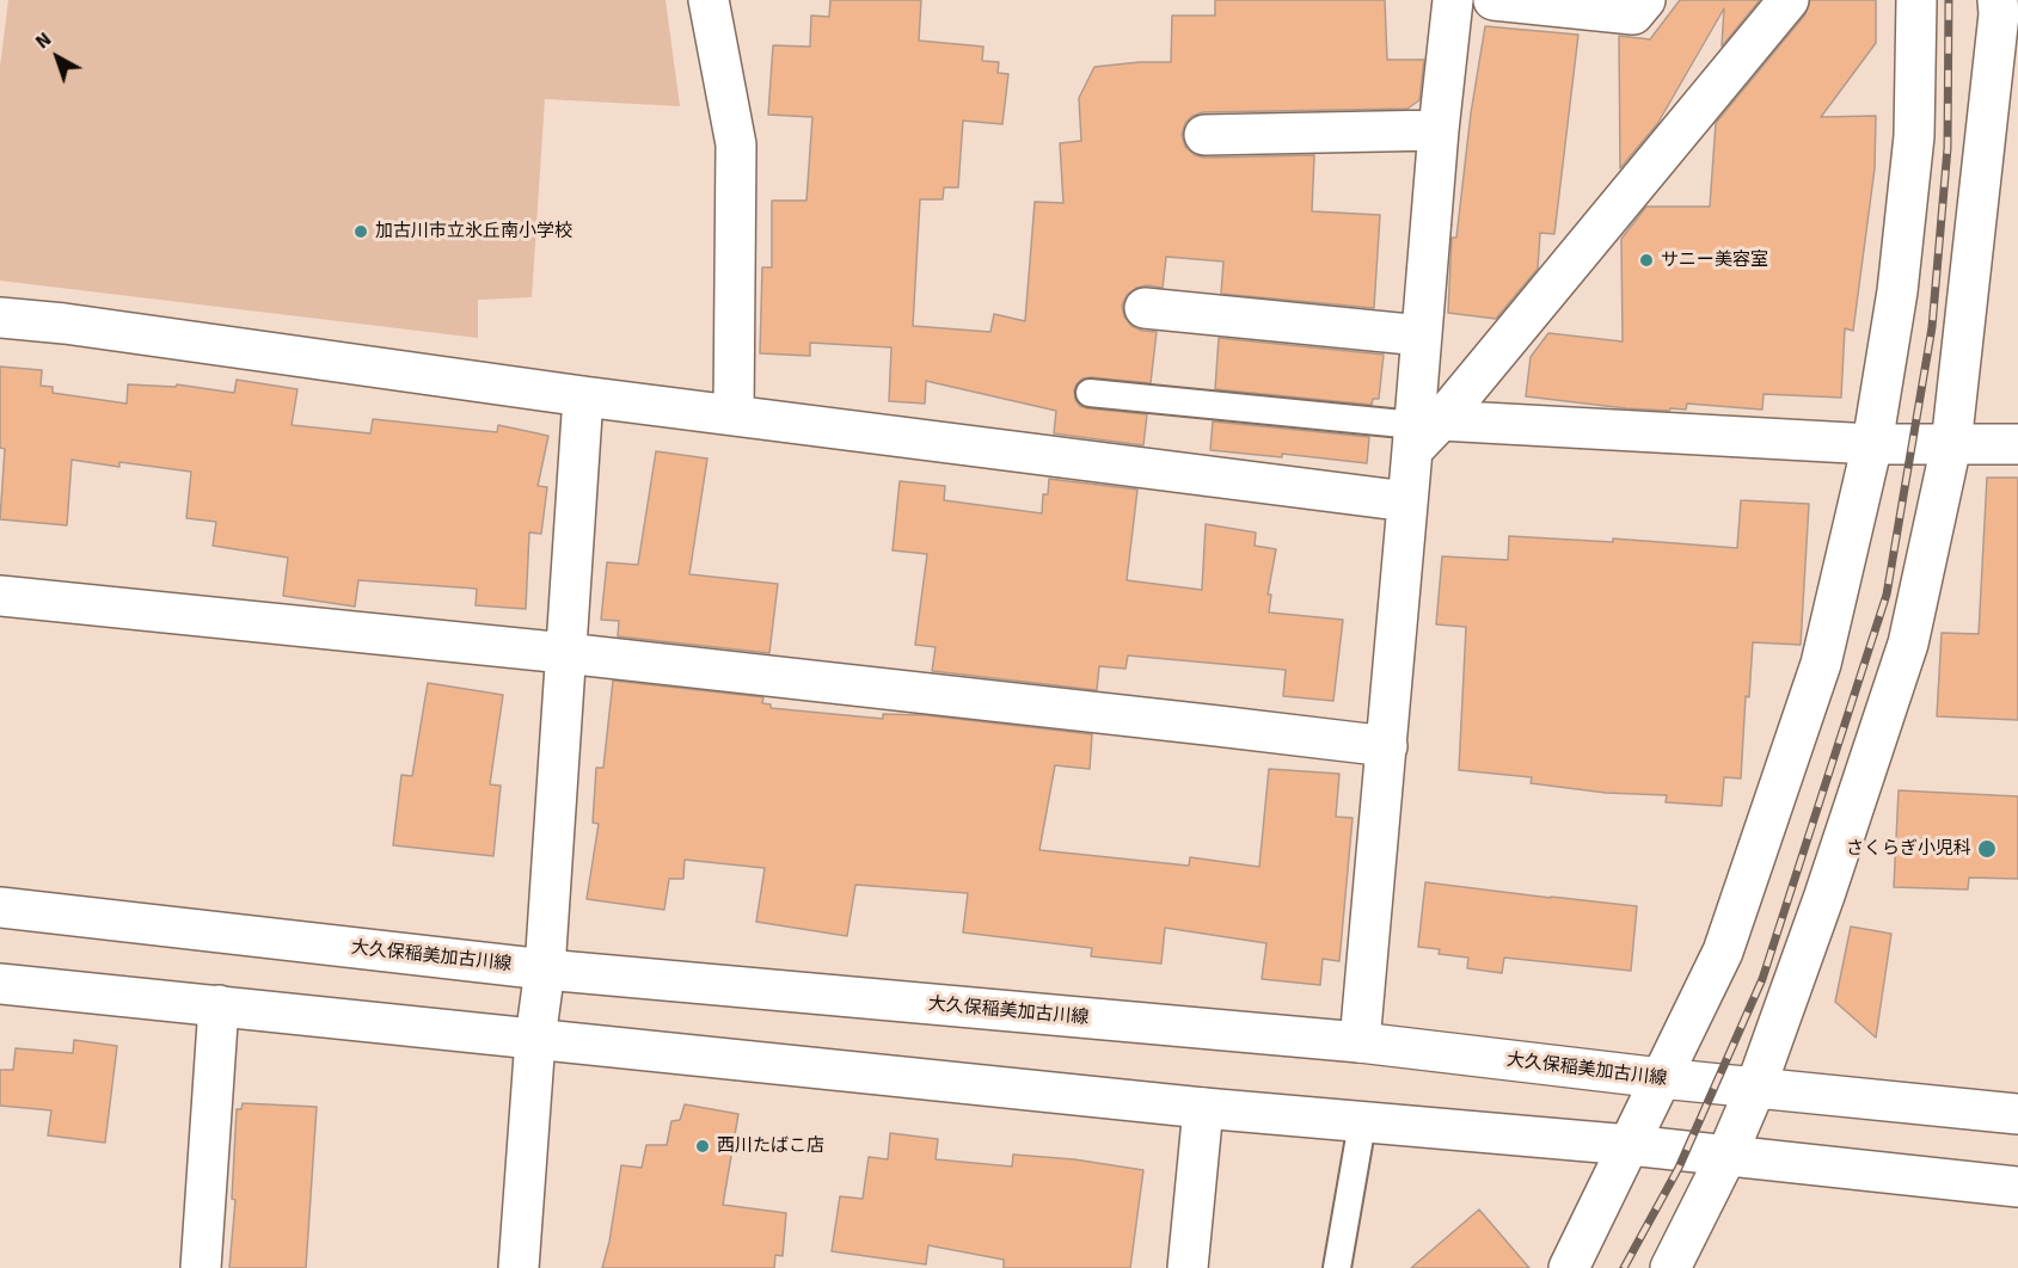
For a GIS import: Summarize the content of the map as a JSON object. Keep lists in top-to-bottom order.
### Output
{
  "streets": {
    "street": ["大久保稲美加古川線"]
  },
  "places": [
    "加古川市立氷丘南小学校",
    "サニー美容室",
    "さくらぎ小児科",
    "西川たばこ店"
  ],
  "north": "top left"
}
